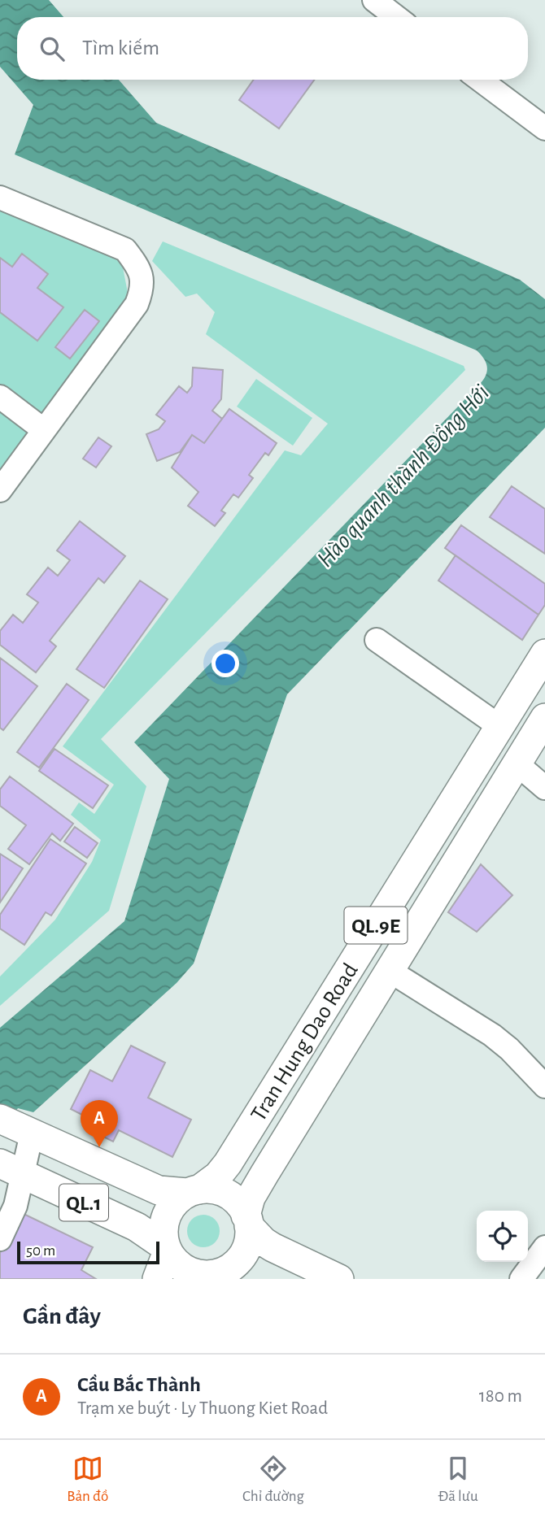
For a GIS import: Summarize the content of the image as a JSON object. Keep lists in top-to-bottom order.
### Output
{
  "streets": {
    "main road": ["QL.9E", "Tran Hung Dao Road", "QL.1"]
  },
  "crossings": [
    ["Tran Hung Dao Road", "QL.1"]
  ],
  "water": ["Hào quanh thành Đồng Hới"],
  "scale_bar": "50 m",
  "page": {
    "search": "Tìm kiếm",
    "pins": "A",
    "scale": "50 m",
    "heading": "Gần đây",
    "list": [
      {
        "mark": "A",
        "name": "Cầu Bắc Thành",
        "note": "Trạm xe buýt · Ly Thuong Kiet Road",
        "value": "180 m"
      }
    ],
    "nav": ["Bản đồ", "Chỉ đường", "Đã lưu"]
  }
}
